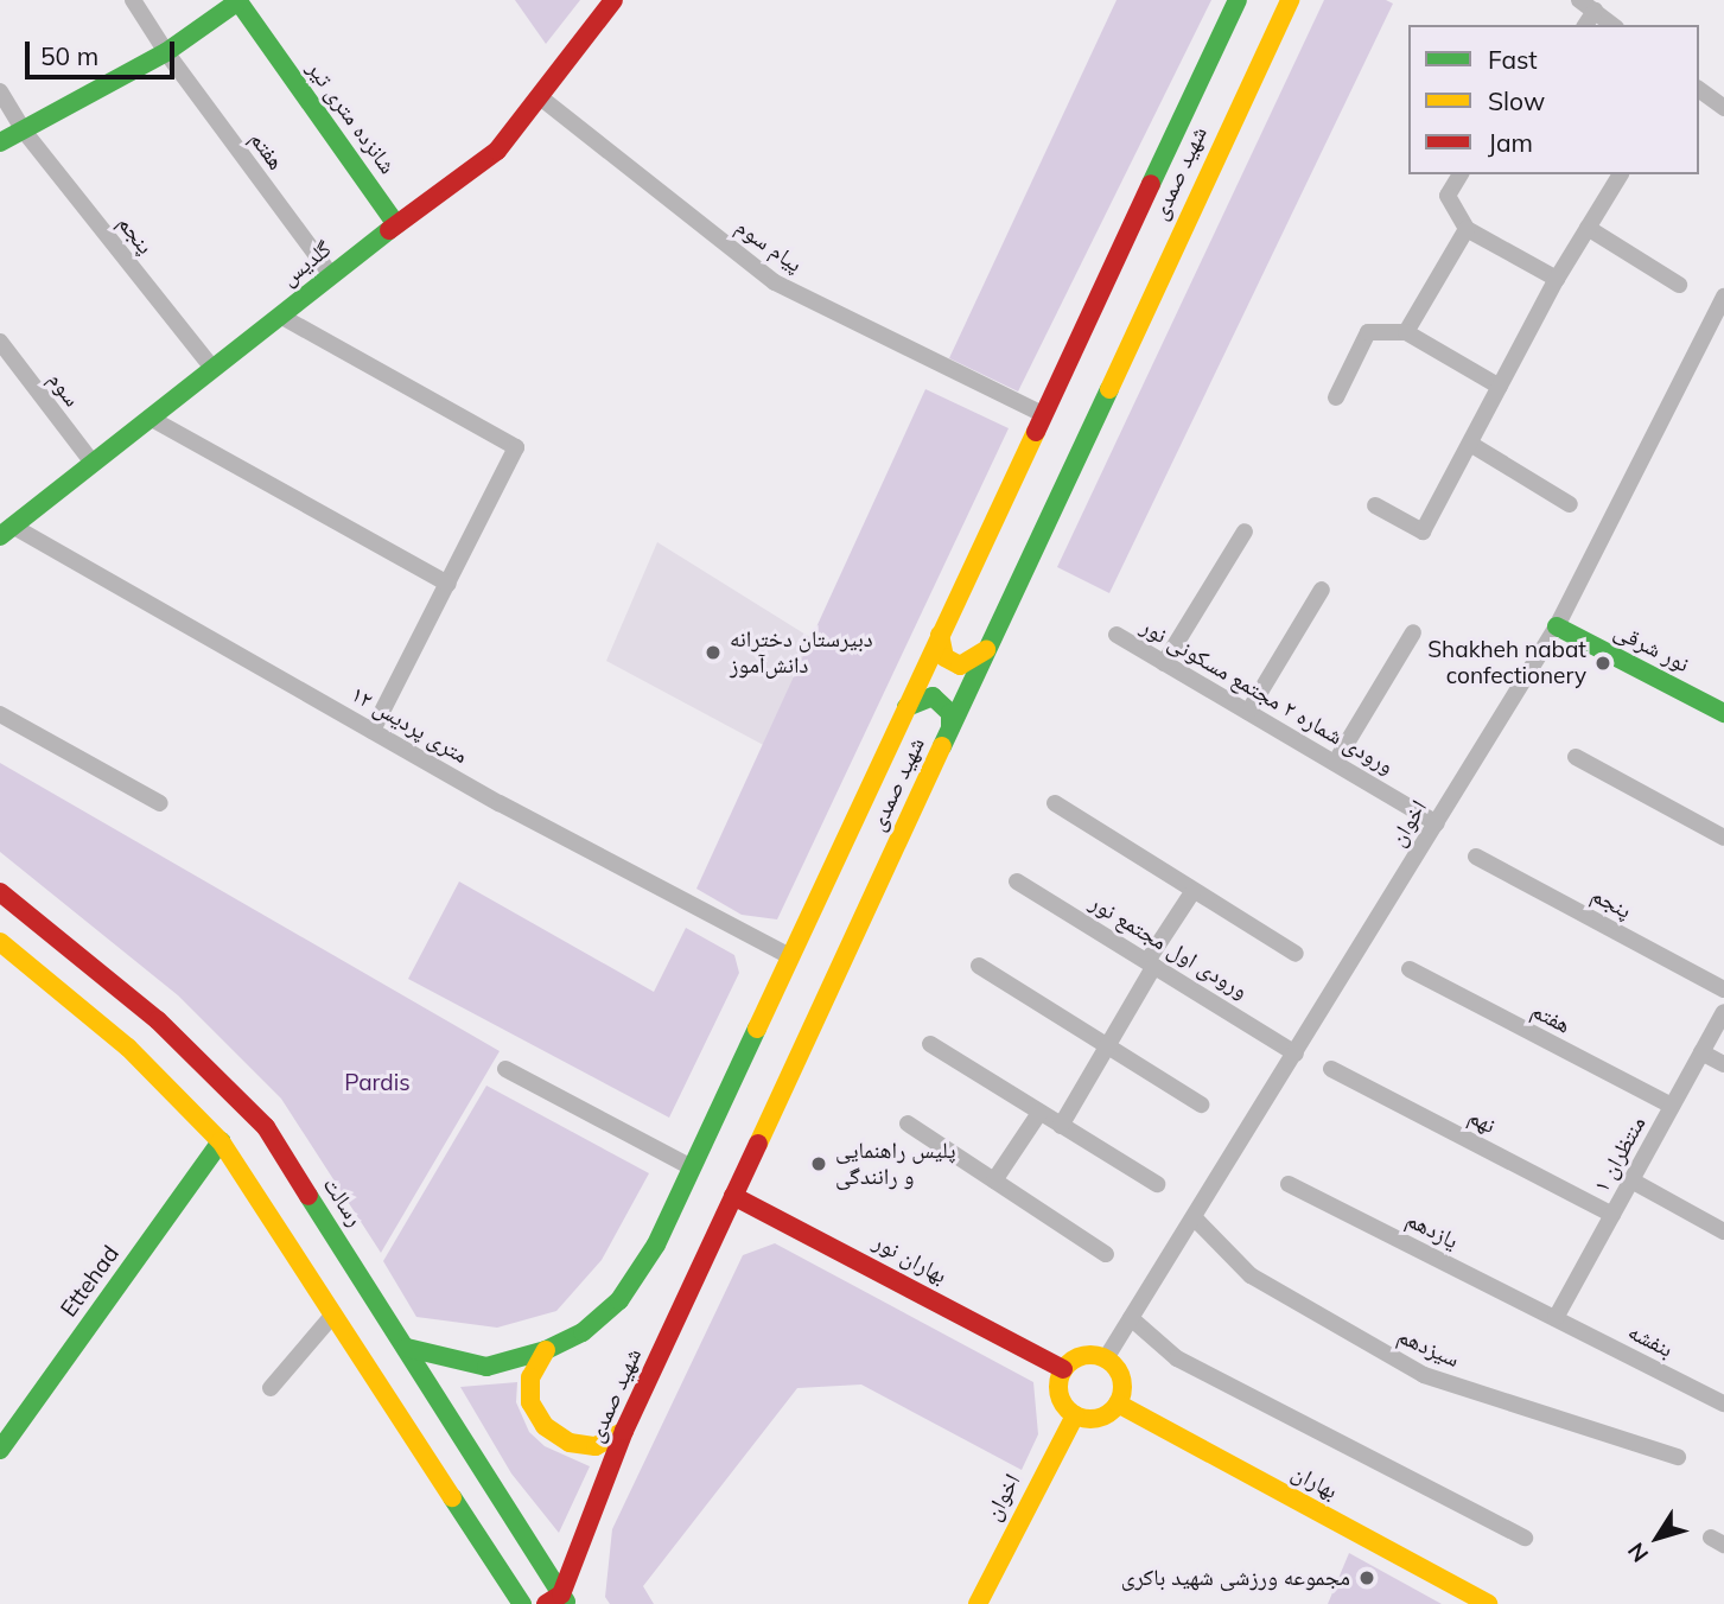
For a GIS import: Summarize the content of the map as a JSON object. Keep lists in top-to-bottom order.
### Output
{
  "streets": {
    "main road": [
      "شانزده متری تیر",
      "شهید صمدی",
      "گلدیس",
      "نور شرقی",
      "اخوان",
      "رسالت",
      "بهاران نور",
      "Ettehad",
      "بهاران"
    ],
    "street": [
      "هفتم",
      "پنجم",
      "پیام سوم",
      "سوم",
      "ورودی شماره ۲ مجتمع مسکونی نور",
      "۱۲ متری پردیس",
      "ورودی اول مجتمع نور",
      "نهم",
      "منتظران ۱",
      "یازدهم",
      "بنفشه",
      "سیزدهم"
    ]
  },
  "crossings": [
    ["شانزده متری تیر", "گلدیس"],
    ["هفتم", "گلدیس"],
    ["هفتم", "منتظران ۱"],
    ["شهید صمدی", "پیام سوم"],
    ["شهید صمدی", "۱۲ متری پردیس"],
    ["شهید صمدی", "رسالت"],
    ["شهید صمدی", "بهاران نور"],
    ["پنجم", "گلدیس"],
    ["پیام سوم", "گلدیس"],
    ["گلدیس", "سوم"],
    ["گلدیس", "۱۲ متری پردیس"],
    ["نور شرقی", "اخوان"],
    ["ورودی شماره ۲ مجتمع مسکونی نور", "اخوان"],
    ["اخوان", "ورودی اول مجتمع نور"],
    ["اخوان", "بهاران نور"],
    ["اخوان", "سیزدهم"],
    ["اخوان", "بهاران"],
    ["نهم", "منتظران ۱"],
    ["منتظران ۱", "یازدهم"],
    ["منتظران ۱", "بنفشه"],
    ["یازدهم", "بنفشه"],
    ["بهاران نور", "بهاران"]
  ],
  "parks": ["Pardis"],
  "places": [
    "دبیرستان دخترانه دانش‌آموز",
    "Shakheh nabat confectionery",
    "پلیس راهنمایی و رانندگی",
    "مجموعه ورزشی شهید باکری"
  ],
  "legend": ["Fast", "Slow", "Jam"],
  "scale_bar": "50 m",
  "north": "bottom left"
}
